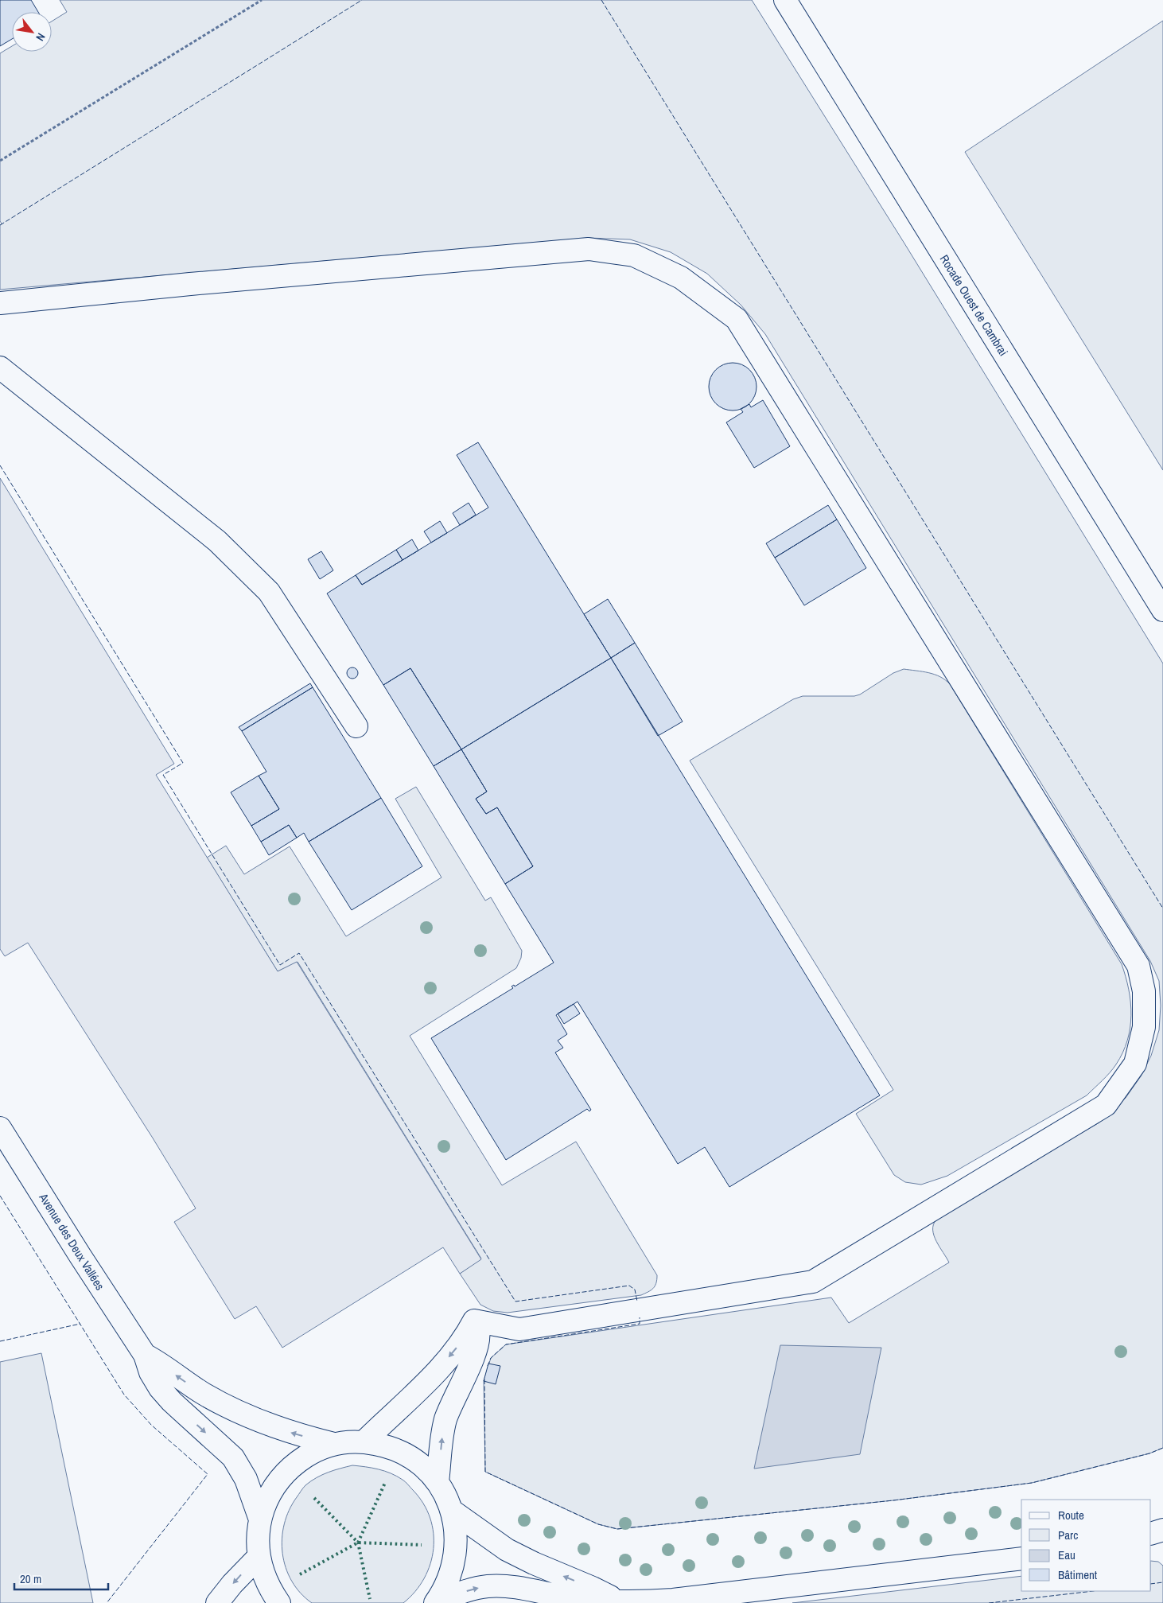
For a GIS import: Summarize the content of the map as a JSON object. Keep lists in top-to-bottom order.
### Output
{
  "streets": {
    "main road": ["Rocade Ouest de Cambrai", "Avenue des Deux Vallées"]
  },
  "legend": [
    "Route",
    "Parc",
    "Eau",
    "Bâtiment"
  ],
  "scale_bar": "20 m",
  "north": "bottom right"
}
